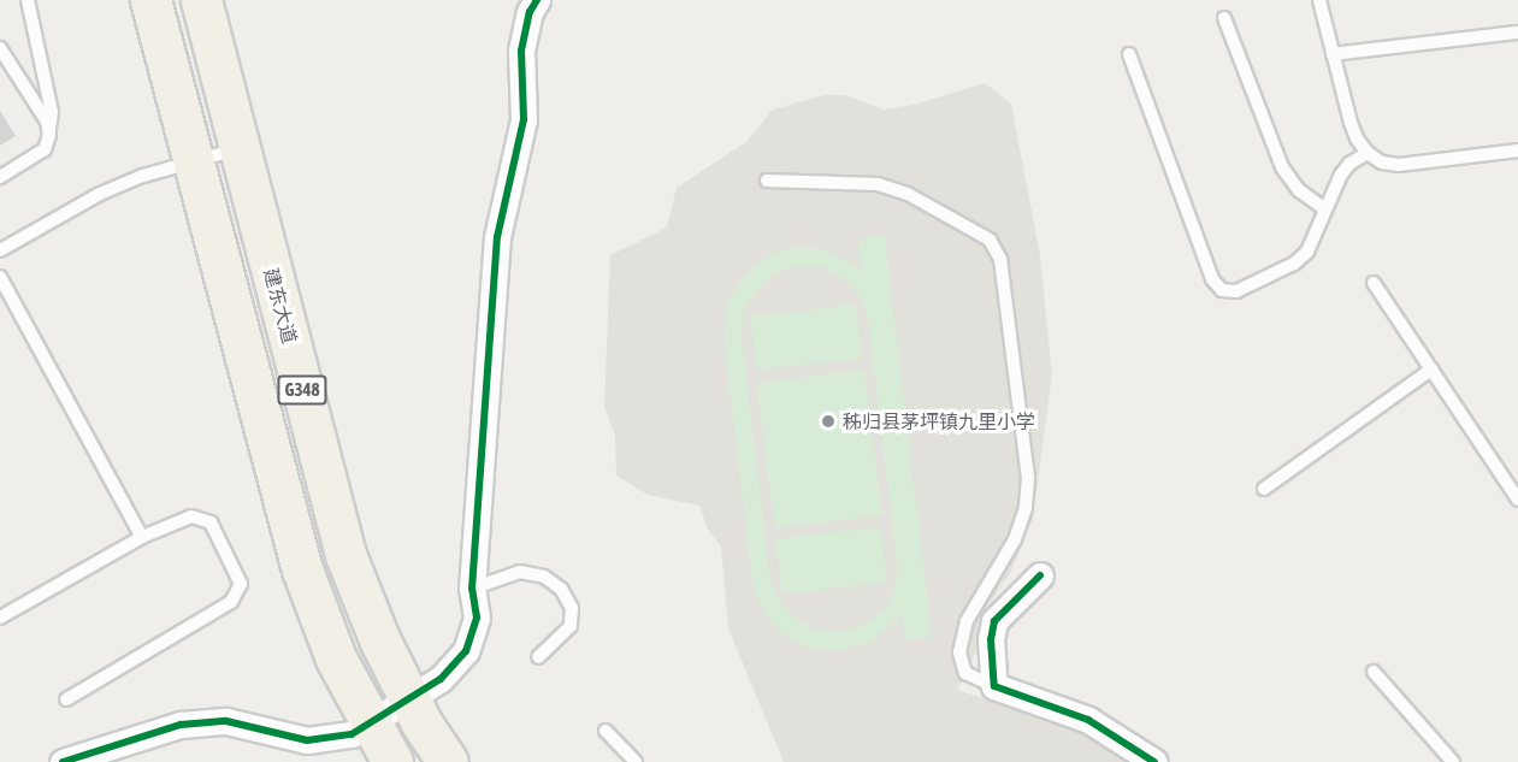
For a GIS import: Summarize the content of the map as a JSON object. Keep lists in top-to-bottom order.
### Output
{
  "streets": {
    "highway": ["建东大道", "G348"]
  },
  "places": ["秭归县茅坪镇九里小学"]
}
